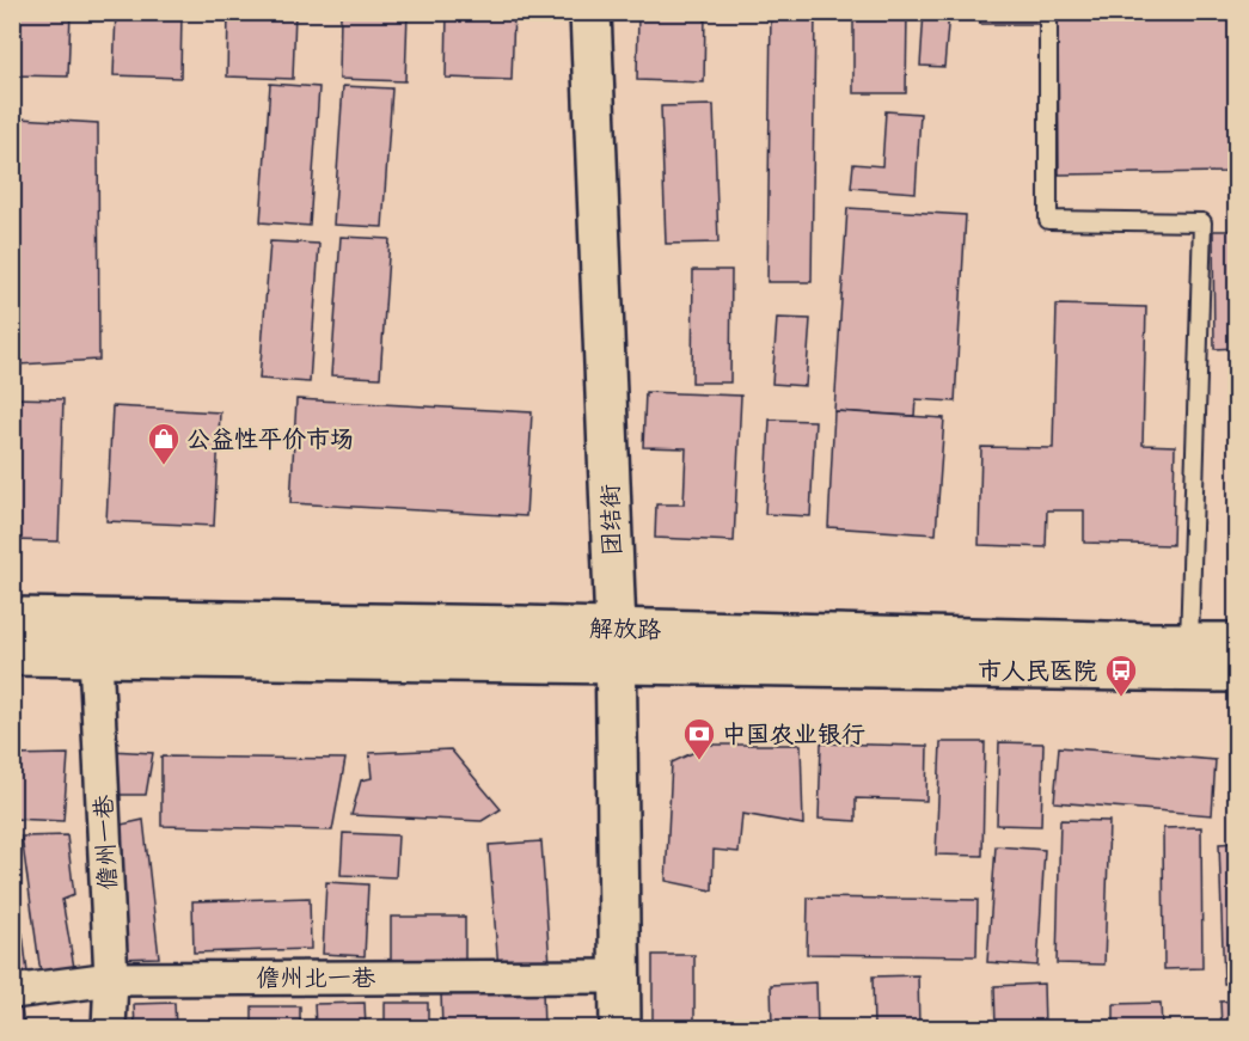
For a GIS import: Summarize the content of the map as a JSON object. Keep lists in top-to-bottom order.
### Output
{
  "streets": {
    "main road": ["团结街", "解放路"],
    "street": ["儋州一巷", "儋州北一巷"]
  },
  "crossings": [
    ["团结街", "解放路"],
    ["团结街", "儋州北一巷"],
    ["解放路", "儋州一巷"],
    ["儋州一巷", "儋州北一巷"]
  ],
  "places": {
    "shop": ["公益性平价市场"],
    "bus stop": ["市人民医院"],
    "bank": ["中国农业银行"]
  }
}
